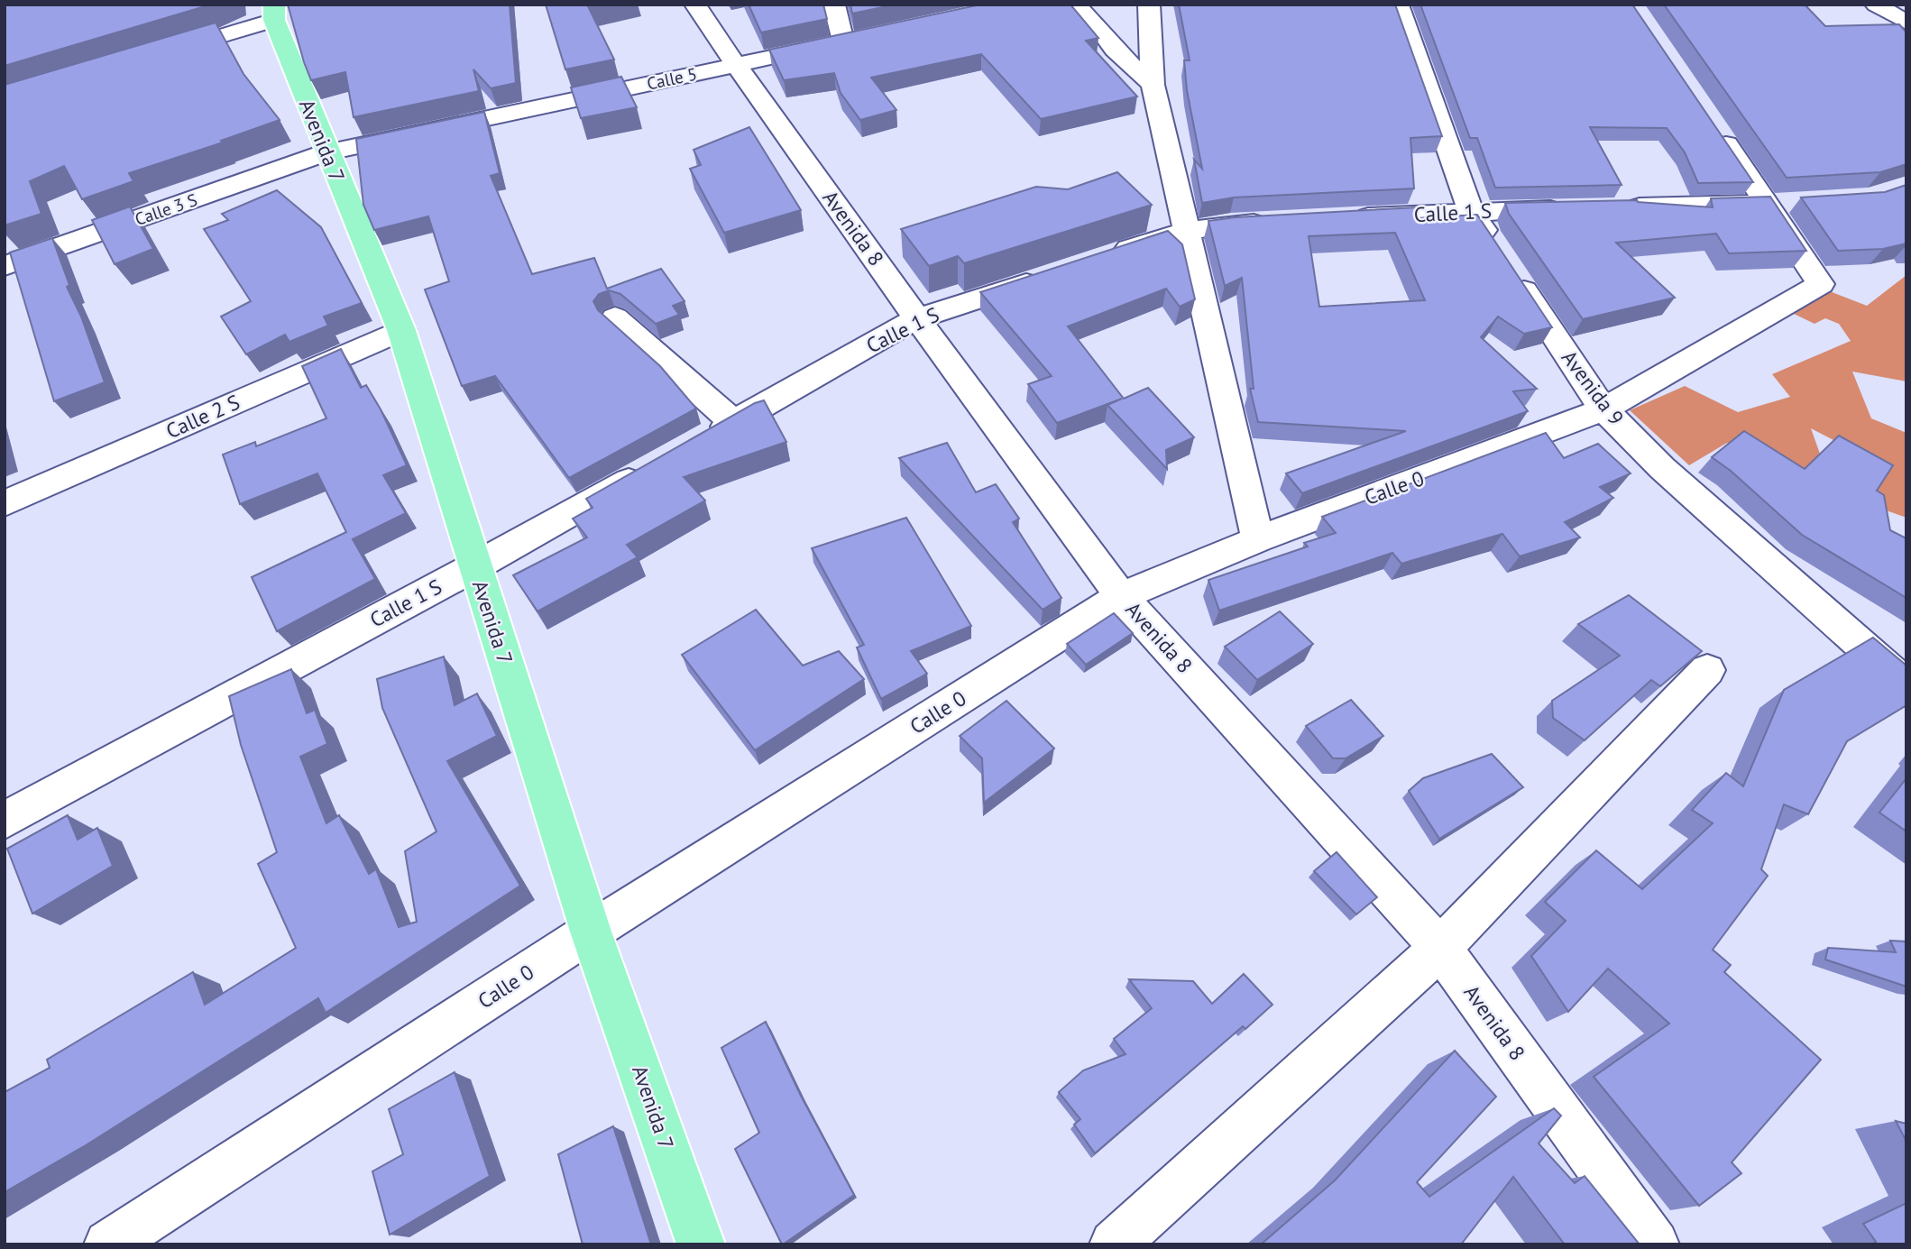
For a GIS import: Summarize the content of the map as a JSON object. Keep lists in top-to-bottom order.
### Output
{
  "streets": {
    "main road": ["Avenida 7"],
    "street": [
      "Calle 5",
      "Calle 3 S",
      "Calle 1 S",
      "Avenida 8",
      "Avenida 9",
      "Calle 2 S",
      "Calle 0"
    ]
  },
  "crossings": [
    ["Calle 5", "Avenida 7"],
    ["Calle 5", "Calle 3 S"],
    ["Calle 5", "Avenida 8"],
    ["Avenida 7", "Calle 3 S"],
    ["Avenida 7", "Calle 1 S"],
    ["Avenida 7", "Calle 2 S"],
    ["Avenida 7", "Calle 0"],
    ["Calle 1 S", "Avenida 8"],
    ["Calle 1 S", "Avenida 9"],
    ["Calle 1 S", "Calle 0"],
    ["Avenida 8", "Calle 0"],
    ["Avenida 9", "Calle 0"]
  ]
}
